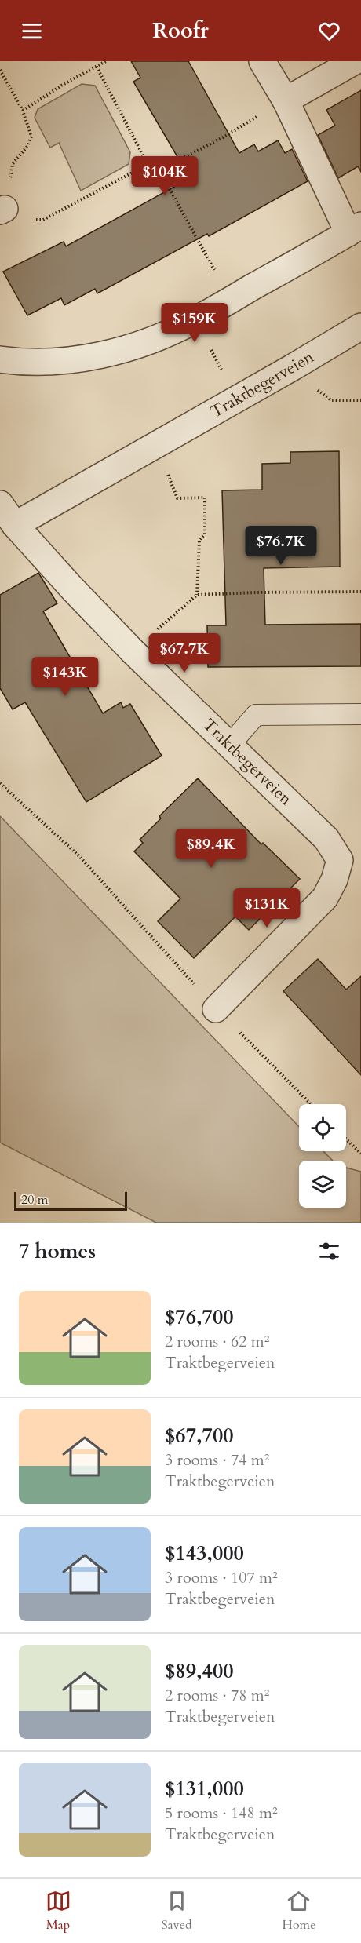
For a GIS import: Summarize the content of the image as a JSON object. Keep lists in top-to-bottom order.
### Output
{
  "streets": {
    "street": ["Traktbegerveien"]
  },
  "scale_bar": "20 m",
  "page": {
    "header": "Roofr",
    "price": [
      "$104K",
      "$159K",
      "$76.7K",
      "$67.7K",
      "$143K",
      "$89.4K",
      "$131K"
    ],
    "scale": "20 m",
    "heading": "7 homes",
    "list": [
      {
        "name": "$76,700",
        "note": "2 rooms · 62 m² · Traktbegerveien"
      },
      {
        "name": "$67,700",
        "note": "3 rooms · 74 m² · Traktbegerveien"
      },
      {
        "name": "$143,000",
        "note": "3 rooms · 107 m² · Traktbegerveien"
      },
      {
        "name": "$89,400",
        "note": "2 rooms · 78 m² · Traktbegerveien"
      },
      {
        "name": "$131,000",
        "note": "5 rooms · 148 m² · Traktbegerveien"
      }
    ],
    "tabs": ["Map", "Saved", "Home"]
  }
}
